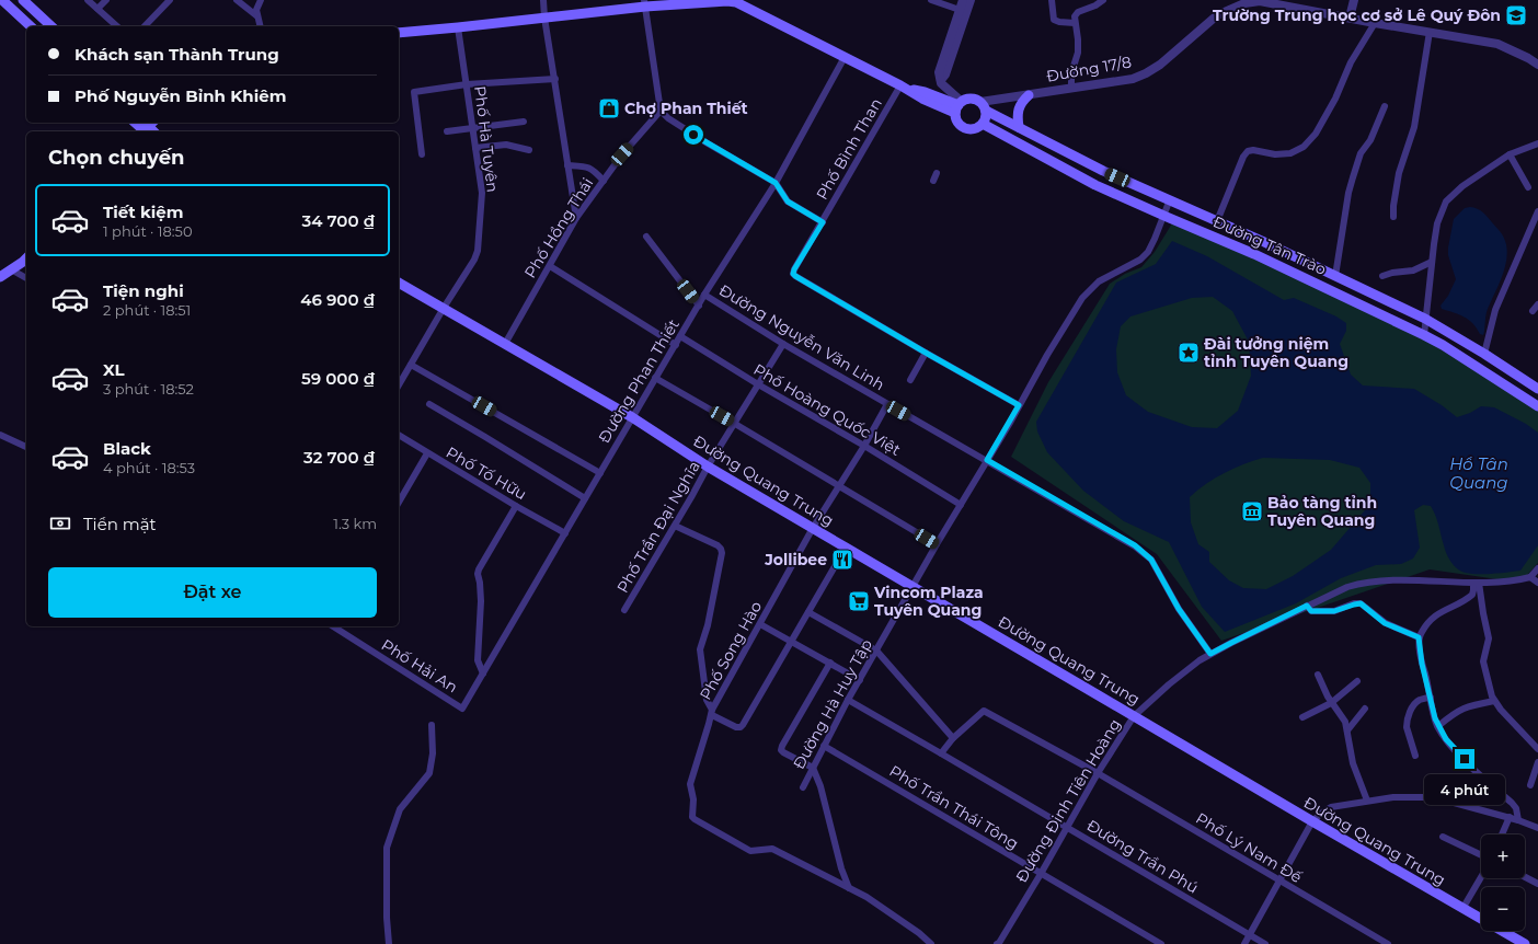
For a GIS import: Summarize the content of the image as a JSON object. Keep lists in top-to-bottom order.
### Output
{
  "streets": {
    "main road": ["Đường Tân Trào", "Đường Quang Trung"],
    "street": [
      "Đường 17/8",
      "Phố Hà Tuyên",
      "Phố Bình Than",
      "Phố Hồng Thái",
      "Đường Nguyễn Văn Linh",
      "Đường Phan Thiết",
      "Phố Hoàng Quốc Việt",
      "Phố Tố Hữu",
      "Phố Trần Đại Nghĩa",
      "Phố Song Hào",
      "Phố Hải An",
      "Đường Hà Huy Tập",
      "Đường Đinh Tiên Hoàng",
      "Phố Trần Thái Tông",
      "Phố Lý Nam Đế",
      "Đường Trần Phú"
    ]
  },
  "crossings": [
    ["Đường 17/8", "Đường Tân Trào"],
    ["Phố Hà Tuyên", "Đường Quang Trung"],
    ["Phố Bình Than", "Đường Hà Huy Tập"],
    ["Phố Hồng Thái", "Đường Quang Trung"],
    ["Đường Tân Trào", "Đường Hà Huy Tập"],
    ["Đường Nguyễn Văn Linh", "Đường Phan Thiết"],
    ["Đường Nguyễn Văn Linh", "Phố Trần Đại Nghĩa"],
    ["Đường Nguyễn Văn Linh", "Phố Song Hào"],
    ["Đường Nguyễn Văn Linh", "Đường Hà Huy Tập"],
    ["Đường Nguyễn Văn Linh", "Đường Đinh Tiên Hoàng"],
    ["Đường Phan Thiết", "Phố Hoàng Quốc Việt"],
    ["Đường Phan Thiết", "Phố Tố Hữu"],
    ["Đường Phan Thiết", "Đường Quang Trung"],
    ["Đường Phan Thiết", "Phố Hải An"],
    ["Phố Hoàng Quốc Việt", "Phố Trần Đại Nghĩa"],
    ["Phố Hoàng Quốc Việt", "Phố Song Hào"],
    ["Phố Hoàng Quốc Việt", "Đường Hà Huy Tập"],
    ["Đường Quang Trung", "Phố Trần Đại Nghĩa"],
    ["Đường Quang Trung", "Phố Song Hào"],
    ["Đường Quang Trung", "Đường Hà Huy Tập"],
    ["Đường Quang Trung", "Đường Đinh Tiên Hoàng"],
    ["Đường Hà Huy Tập", "Phố Trần Thái Tông"],
    ["Đường Hà Huy Tập", "Đường Trần Phú"],
    ["Đường Đinh Tiên Hoàng", "Phố Trần Thái Tông"],
    ["Đường Đinh Tiên Hoàng", "Phố Lý Nam Đế"],
    ["Đường Đinh Tiên Hoàng", "Đường Trần Phú"]
  ],
  "water": ["Hồ Tân Quang"],
  "places": {
    "school or university": ["Trường Trung học cơ sở Lê Quý Đôn"],
    "shop": ["Chợ Phan Thiết"],
    "place": ["Đài tưởng niệm tỉnh Tuyên Quang"],
    "museum": ["Bảo tàng tỉnh Tuyên Quang"],
    "restaurant": ["Jollibee"],
    "supermarket": ["Vincom Plaza Tuyên Quang"]
  },
  "page": {
    "banner": ["Khách sạn Thành Trung", "Phố Nguyễn Bỉnh Khiêm"],
    "heading": "Chọn chuyến",
    "list": [
      {
        "name": "Tiết kiệm",
        "note": "1 phút · 18:50",
        "value": "34 700 ₫"
      },
      {
        "name": "Tiện nghi",
        "note": "2 phút · 18:51",
        "value": "46 900 ₫"
      },
      {
        "name": "XL",
        "note": "3 phút · 18:52",
        "value": "59 000 ₫"
      },
      {
        "name": "Black",
        "note": "4 phút · 18:53",
        "value": "32 700 ₫"
      }
    ],
    "pay": ["Tiền mặt", "1.3 km"],
    "buttons": "Đặt xe",
    "bubble": "4 phút",
    "map_buttons": ["+", "−"]
  }
}
